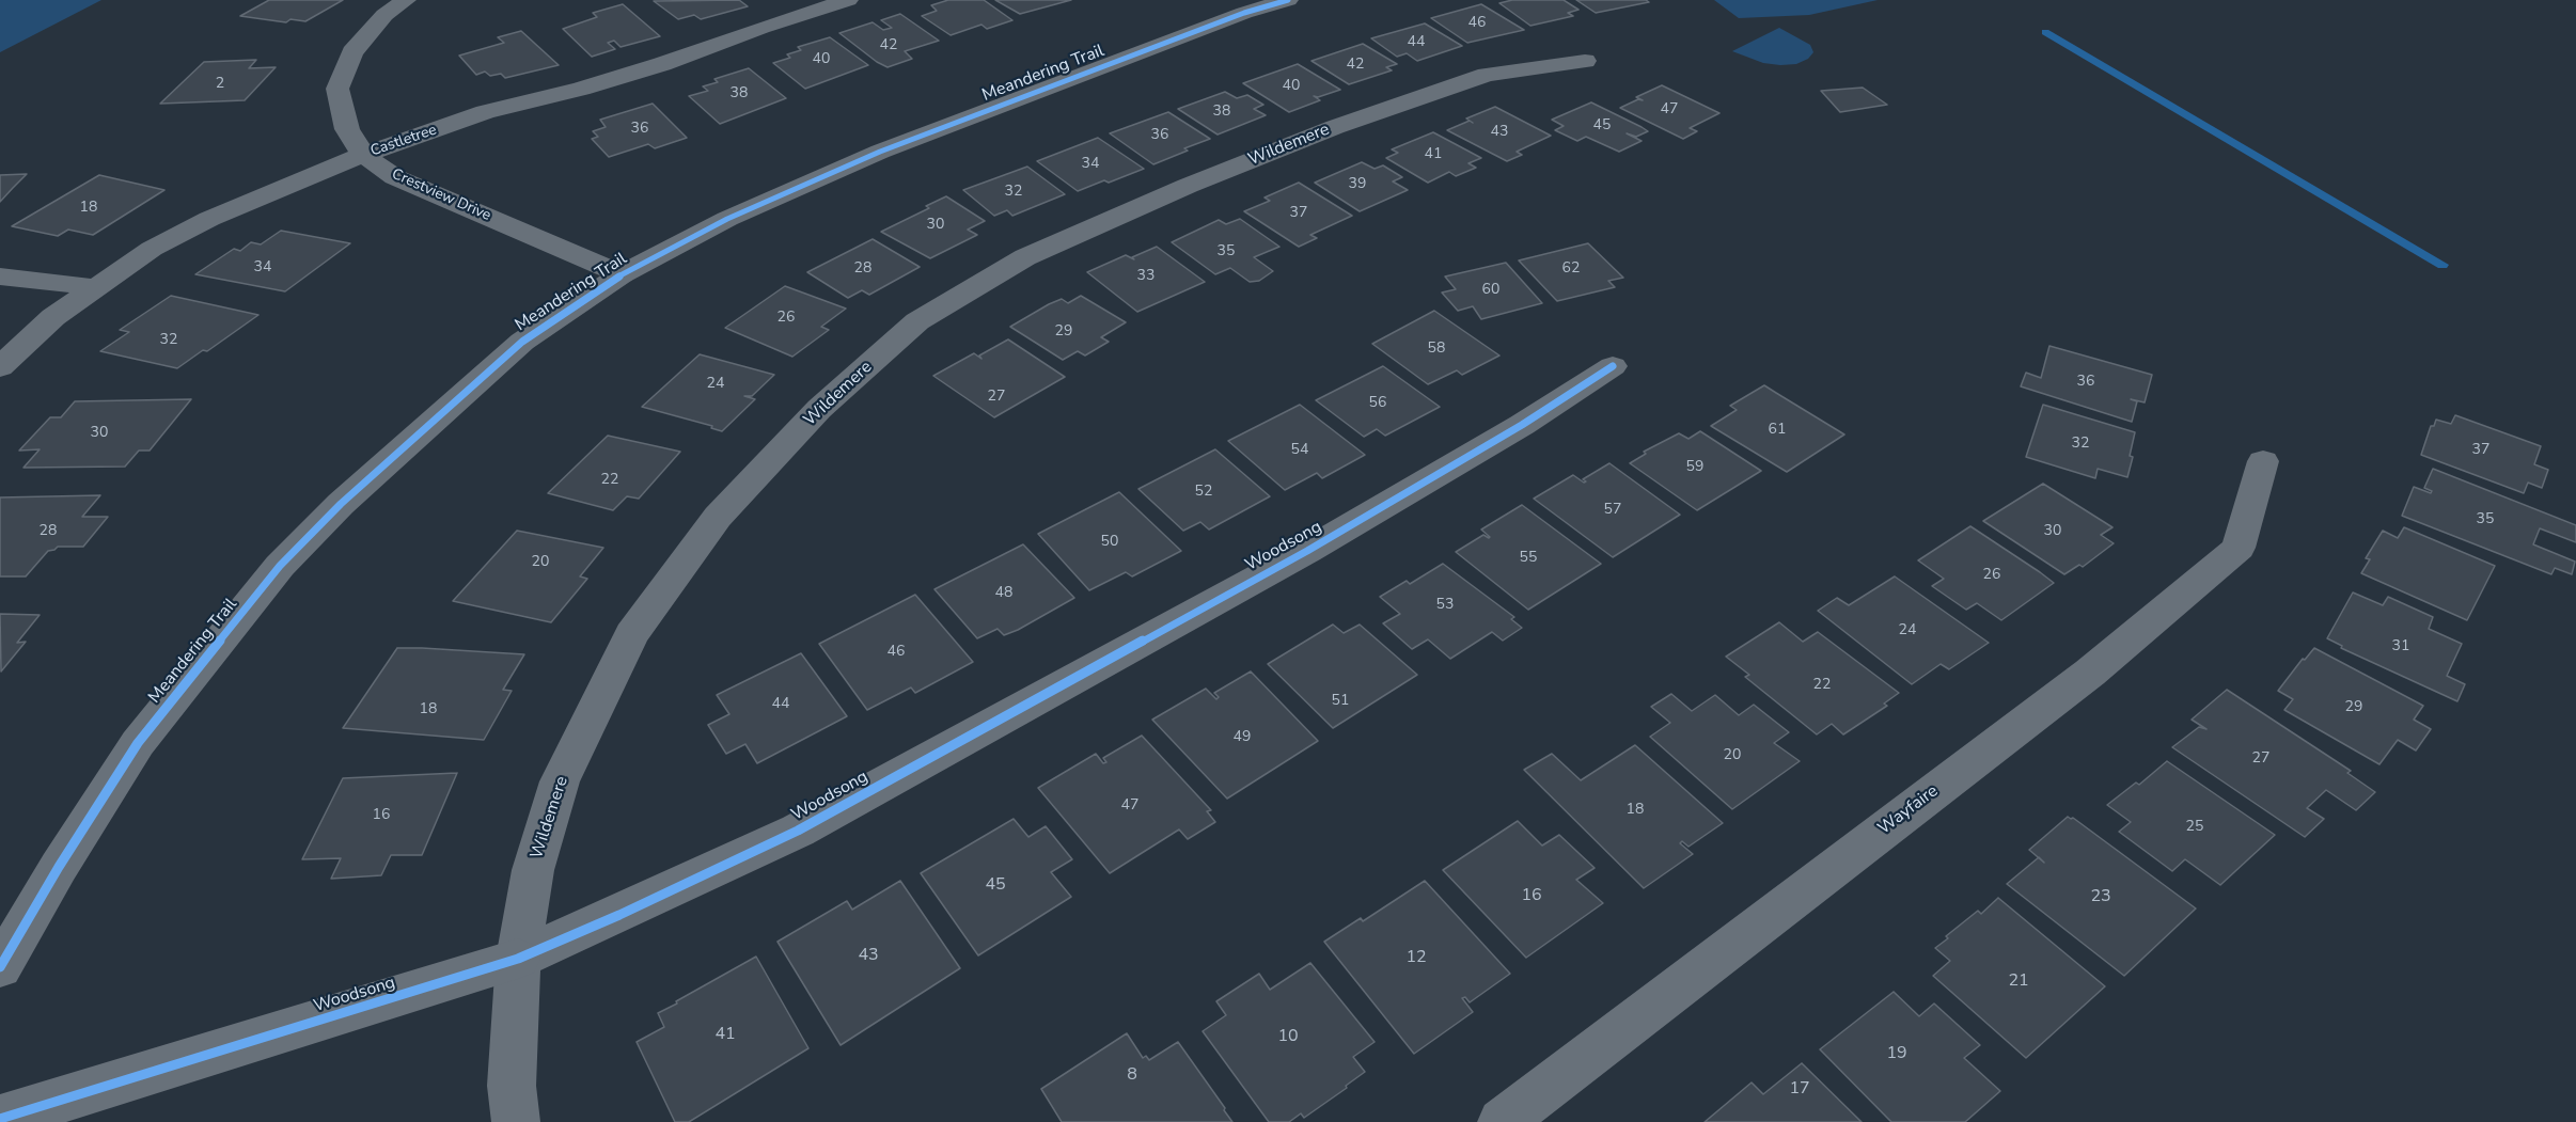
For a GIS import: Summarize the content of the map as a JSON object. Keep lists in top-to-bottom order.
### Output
{
  "streets": {
    "street": [
      "Meandering Trail",
      "Castletree",
      "Wildemere",
      "Crestview Drive",
      "Woodsong",
      "Wayfaire"
    ]
  },
  "crossings": [
    ["Meandering Trail", "Crestview Drive"],
    ["Castletree", "Crestview Drive"],
    ["Wildemere", "Woodsong"]
  ],
  "house_numbers": [
    "46",
    "44",
    "42",
    "40",
    "42",
    "2",
    "40",
    "38",
    "47",
    "38",
    "45",
    "36",
    "43",
    "36",
    "41",
    "34",
    "39",
    "32",
    "18",
    "37",
    "30",
    "35",
    "34",
    "28",
    "62",
    "33",
    "60",
    "26",
    "29",
    "32",
    "58",
    "36",
    "24",
    "27",
    "56",
    "61",
    "30",
    "32",
    "54",
    "37",
    "59",
    "22",
    "52",
    "57",
    "35",
    "28",
    "30",
    "50",
    "55",
    "20",
    "26",
    "48",
    "53",
    "24",
    "31",
    "46",
    "22",
    "51",
    "44",
    "29",
    "18",
    "49",
    "20",
    "27",
    "47",
    "18",
    "16",
    "25",
    "45",
    "16",
    "23",
    "43",
    "12",
    "21",
    "41",
    "10",
    "19",
    "8",
    "17"
  ]
}
